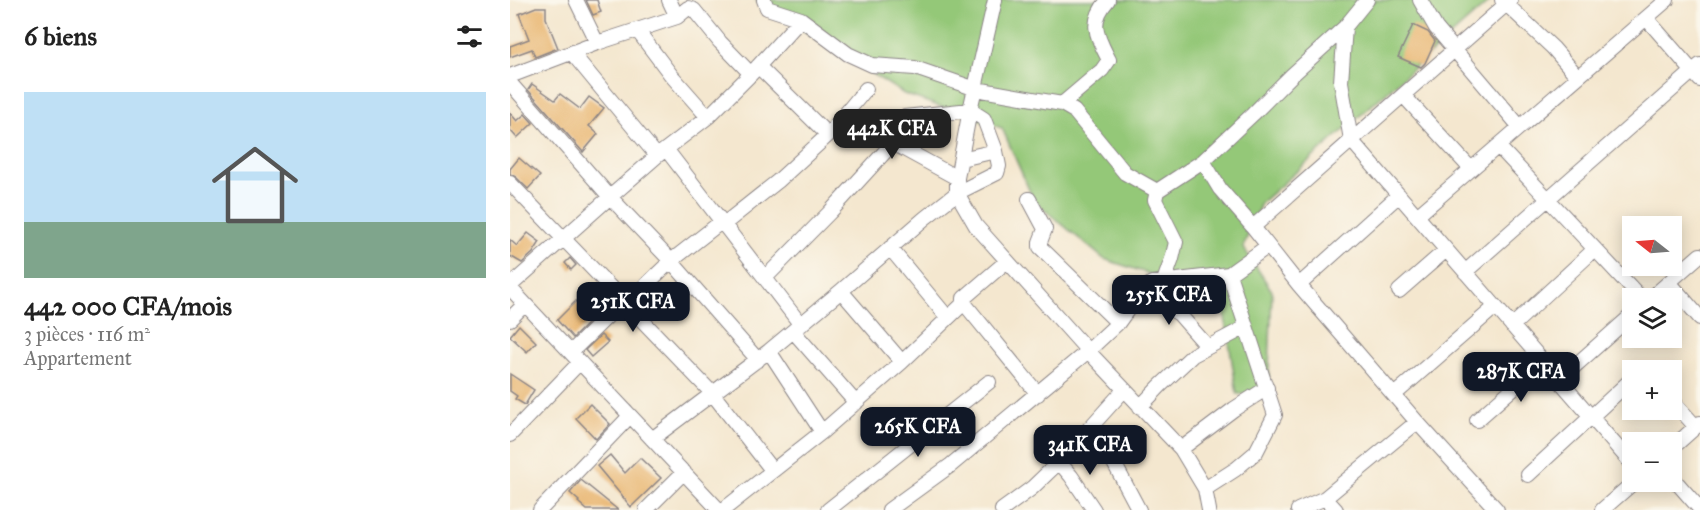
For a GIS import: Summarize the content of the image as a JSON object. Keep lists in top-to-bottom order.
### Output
{
  "north": "left",
  "page": {
    "heading": "6 biens",
    "list": [
      {
        "name": "442 000 CFA/mois",
        "note": "3 pièces · 116 m² · Appartement"
      }
    ],
    "price": [
      "442K CFA",
      "255K CFA",
      "251K CFA",
      "287K CFA",
      "265K CFA",
      "341K CFA"
    ],
    "map_buttons": ["+", "−"]
  }
}
